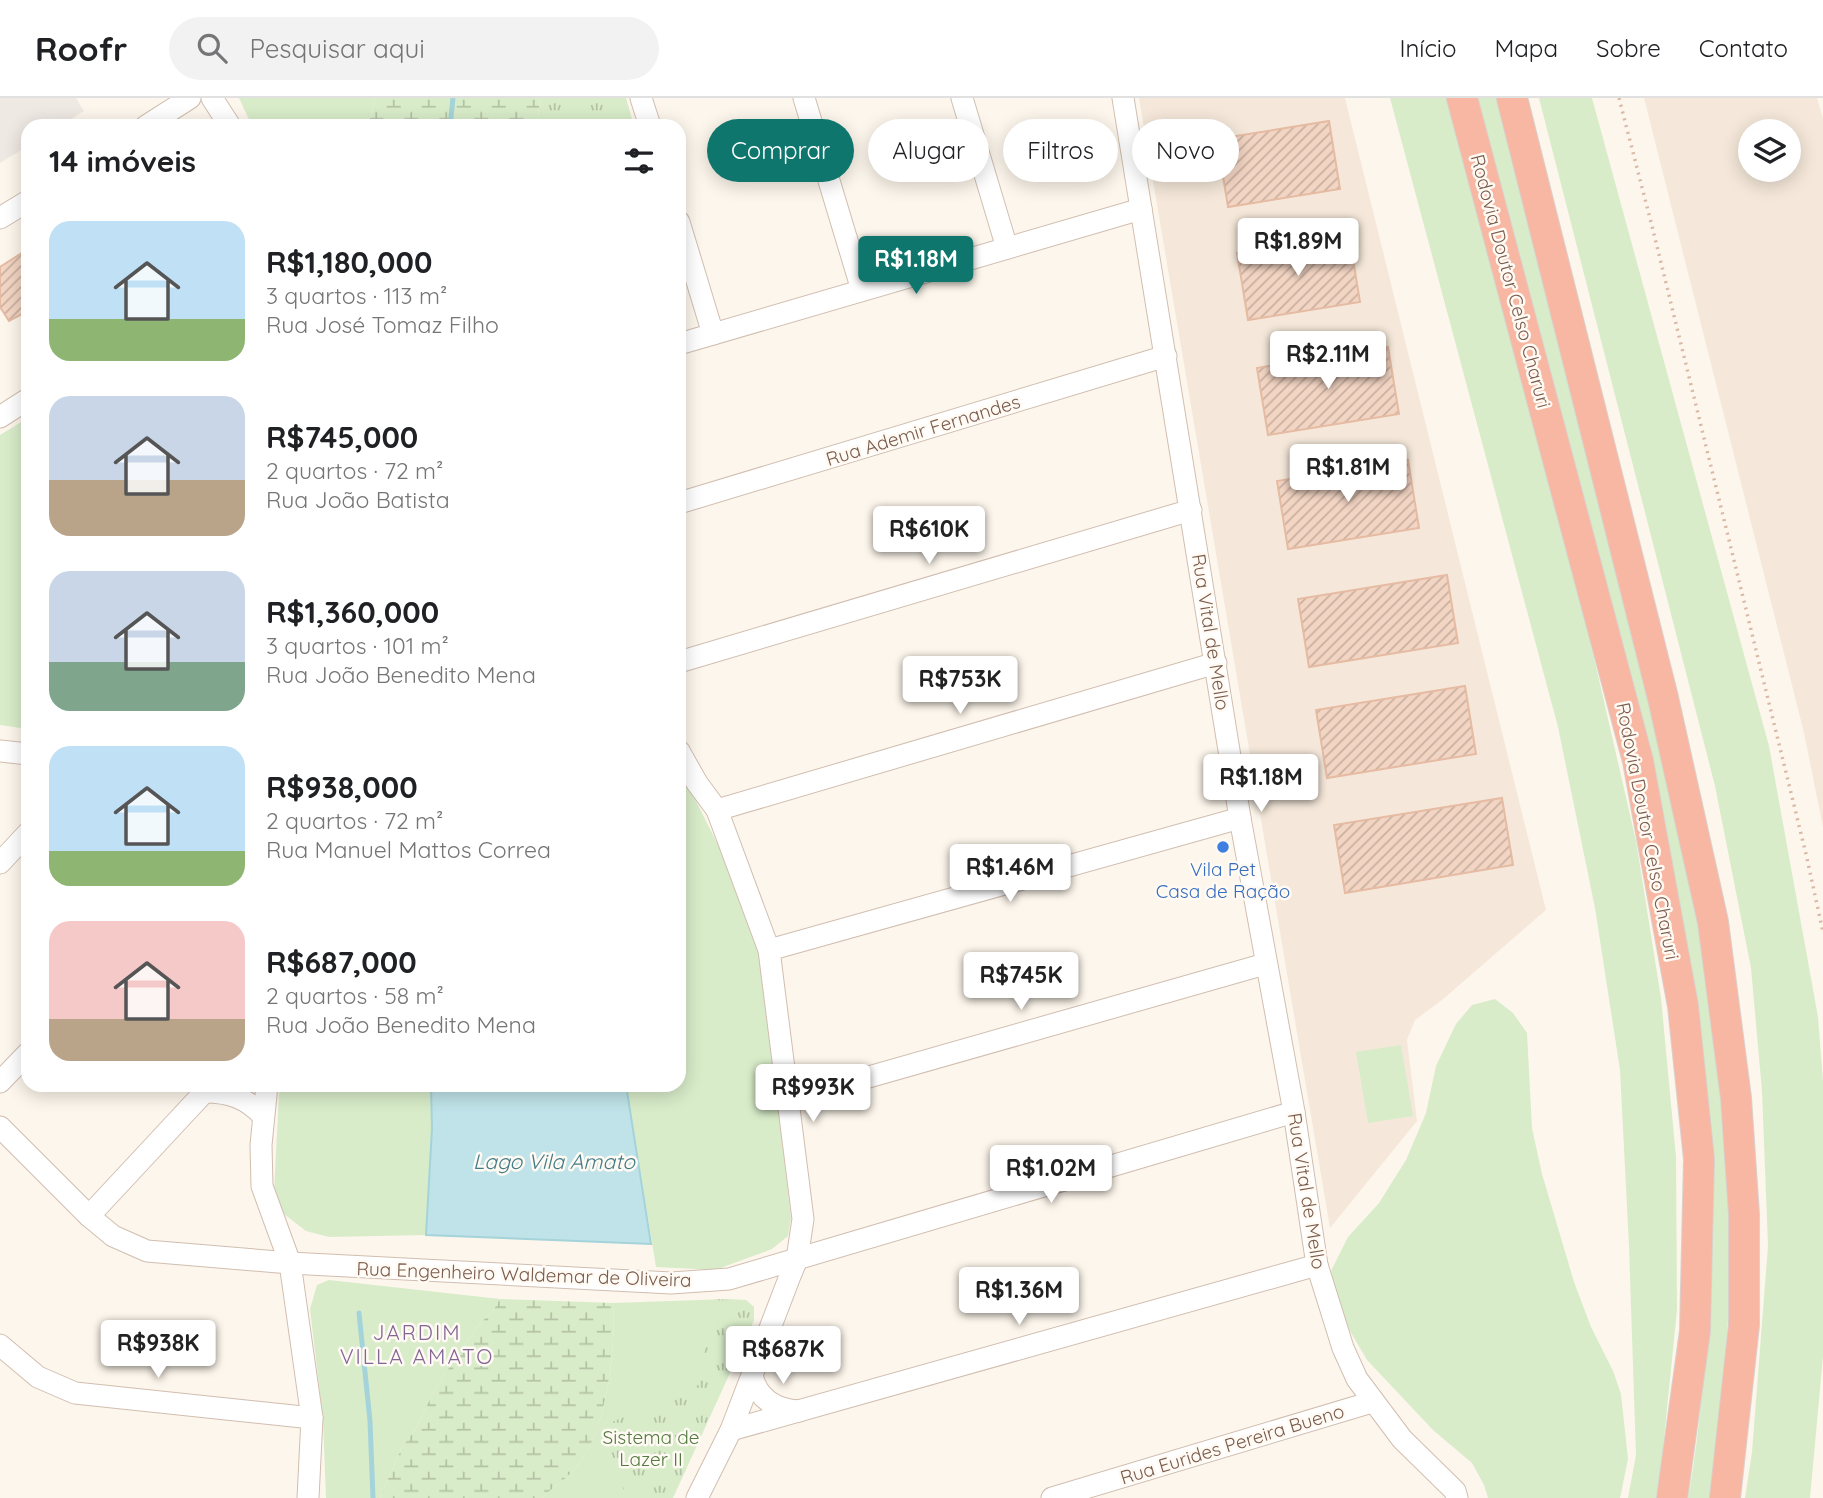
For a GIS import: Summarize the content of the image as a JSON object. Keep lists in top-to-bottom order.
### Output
{
  "streets": {
    "highway": ["Rodovia Doutor Celso Charuri"],
    "street": [
      "Rua Ademir Fernandes",
      "Rua Vital de Mello",
      "Rua Engenheiro Waldemar de Oliveira",
      "Rua Eurides Pereira Bueno"
    ]
  },
  "crossings": [
    ["Rua Ademir Fernandes", "Rua Vital de Mello"],
    ["Rua Vital de Mello", "Rua Engenheiro Waldemar de Oliveira"],
    ["Rua Vital de Mello", "Rua Eurides Pereira Bueno"]
  ],
  "districts": ["JARDIM VILLA AMATO"],
  "water": ["Lago Vila Amato"],
  "parks": ["Sistema de Lazer II"],
  "places": ["Vila Pet Casa de Ração"],
  "page": {
    "header": "Roofr",
    "search": "Pesquisar aqui",
    "nav": [
      "Início",
      "Mapa",
      "Sobre",
      "Contato"
    ],
    "chip": [
      "Comprar",
      "Alugar",
      "Filtros",
      "Novo"
    ],
    "heading": "14 imóveis",
    "list": [
      {
        "name": "R$1,180,000",
        "note": "3 quartos · 113 m² · Rua José Tomaz Filho"
      },
      {
        "name": "R$745,000",
        "note": "2 quartos · 72 m² · Rua João Batista"
      },
      {
        "name": "R$1,360,000",
        "note": "3 quartos · 101 m² · Rua João Benedito Mena"
      },
      {
        "name": "R$938,000",
        "note": "2 quartos · 72 m² · Rua Manuel Mattos Correa"
      },
      {
        "name": "R$687,000",
        "note": "2 quartos · 58 m² · Rua João Benedito Mena"
      }
    ],
    "price": [
      "R$1.89M",
      "R$1.18M",
      "R$2.11M",
      "R$1.81M",
      "R$610K",
      "R$753K",
      "R$1.18M",
      "R$1.46M",
      "R$745K",
      "R$993K",
      "R$1.02M",
      "R$1.36M",
      "R$938K",
      "R$687K"
    ]
  }
}
